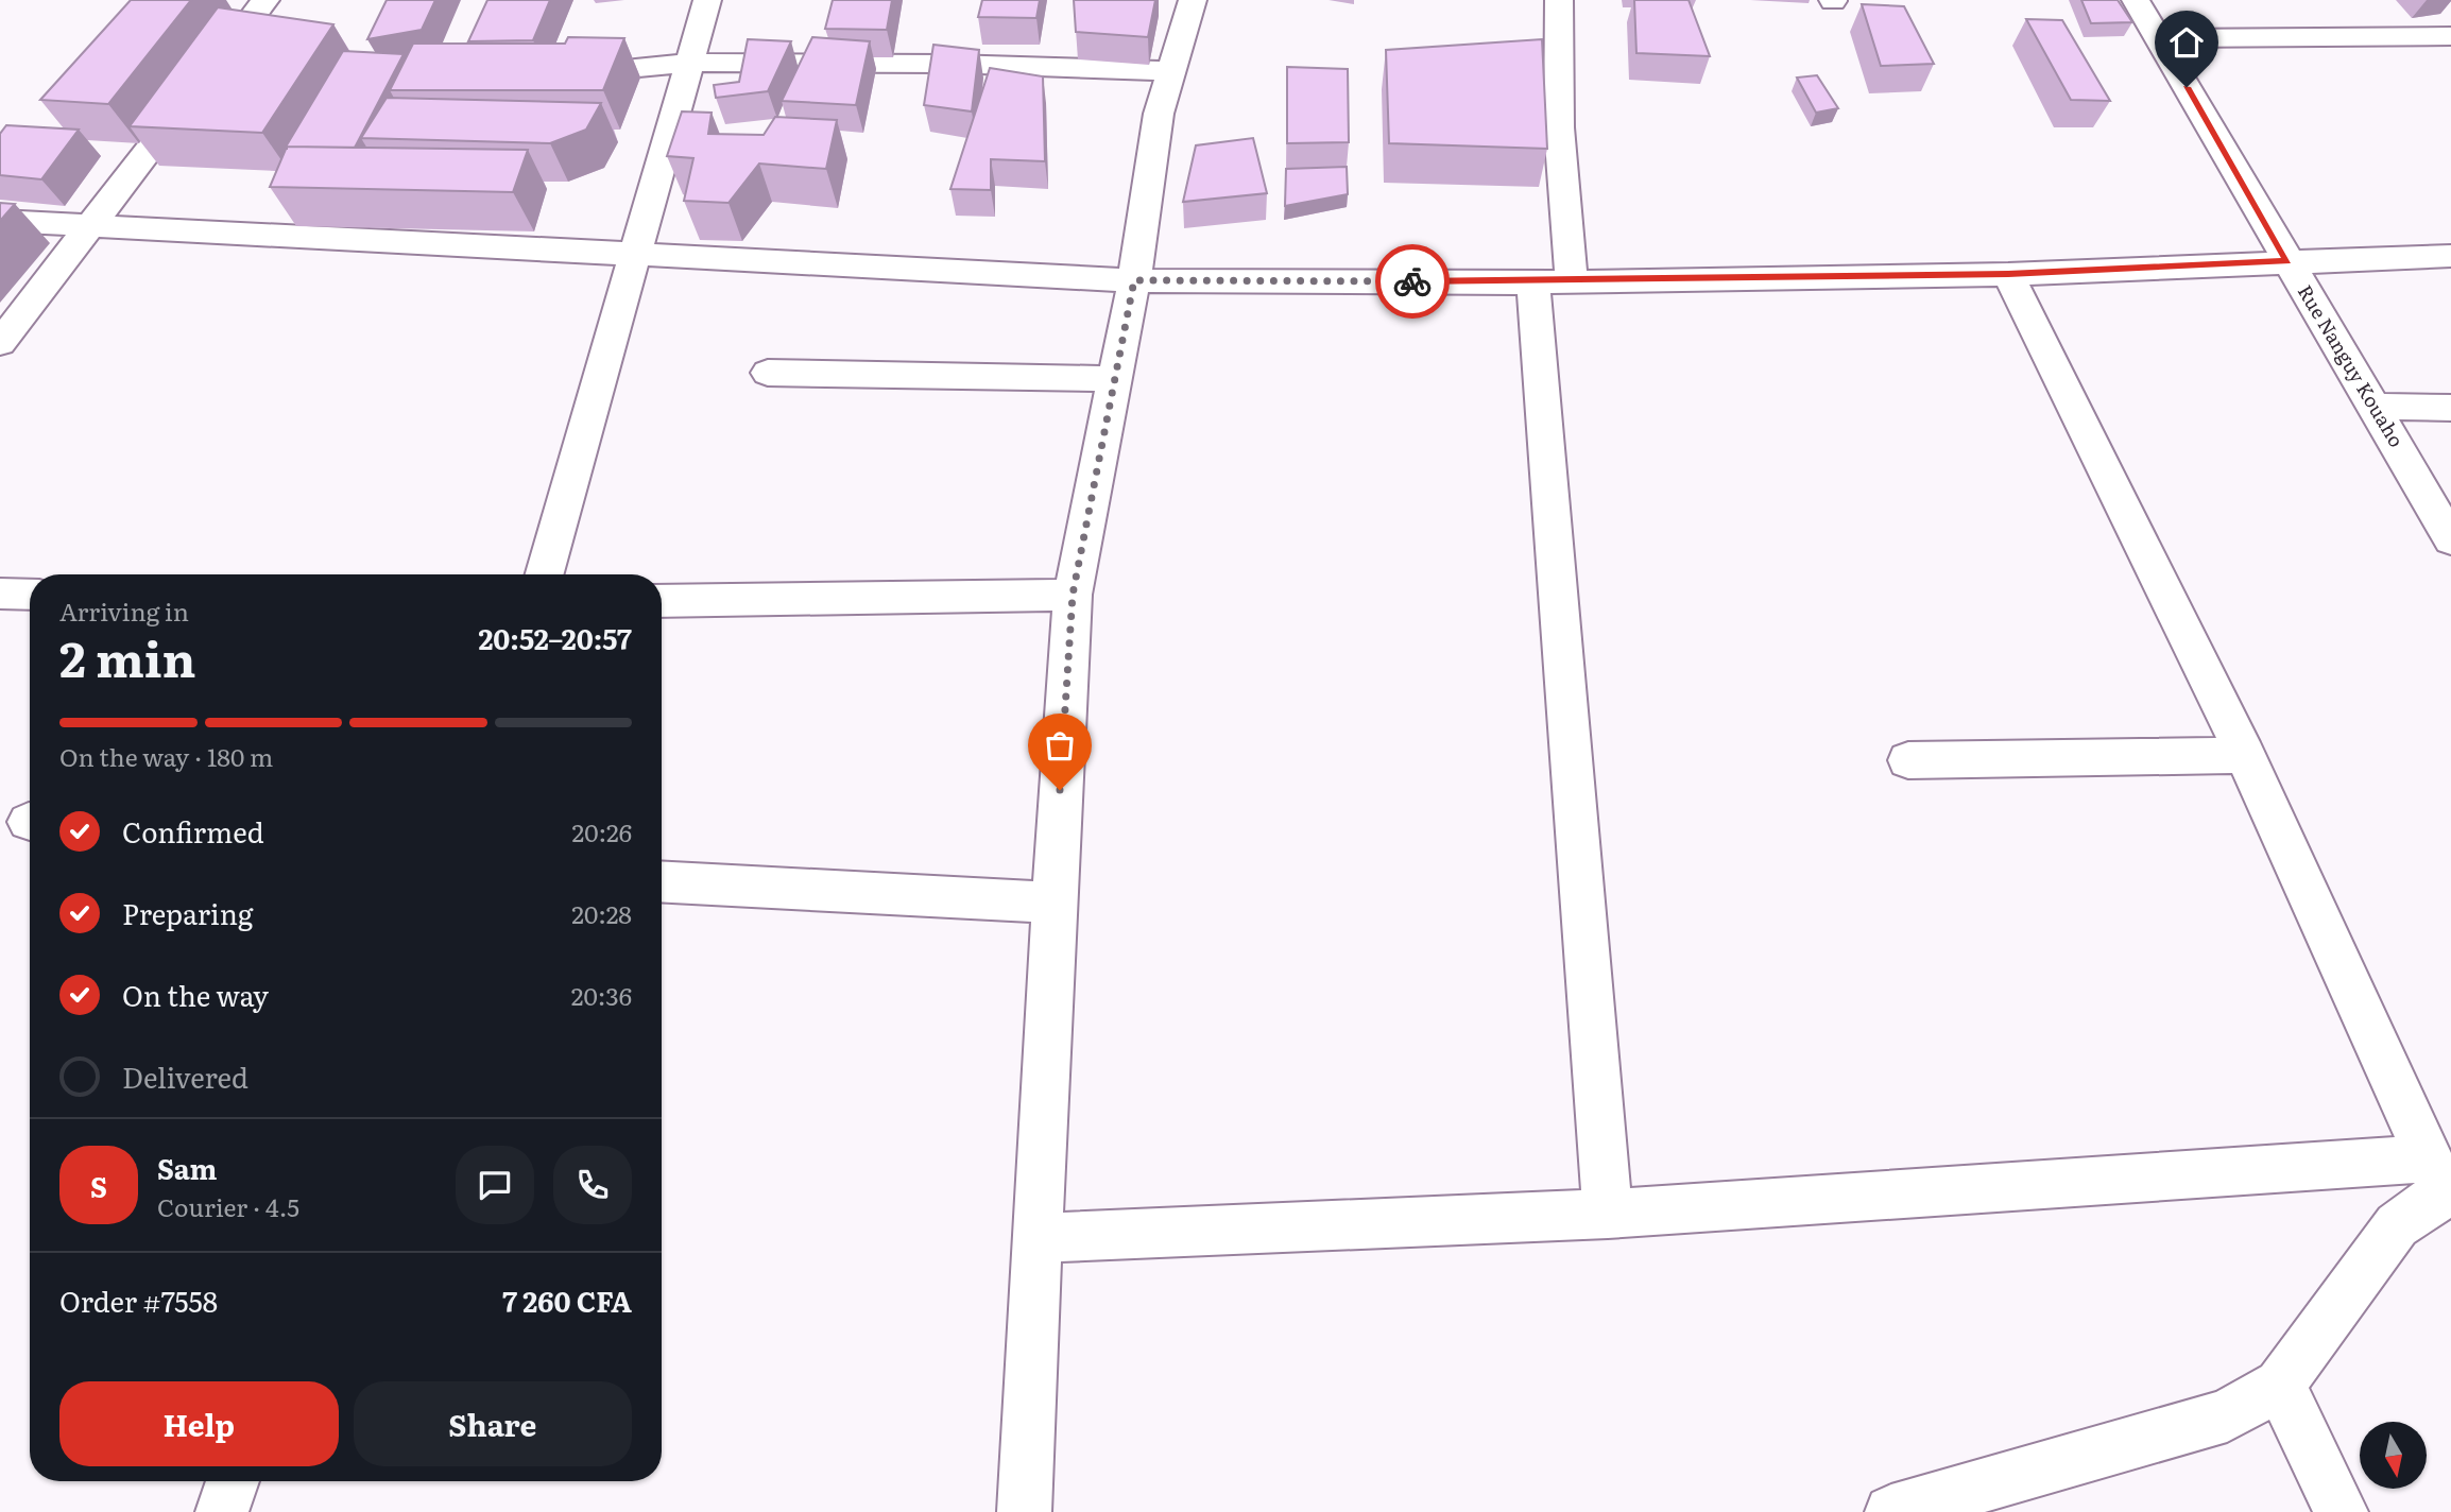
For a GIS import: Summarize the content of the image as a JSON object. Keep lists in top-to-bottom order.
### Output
{
  "streets": {
    "street": ["Rue Nanguy Kouaho"]
  },
  "north": "bottom",
  "page": {
    "heading": ["2 min", "Arriving in", "20:52–20:57"],
    "panel": [
      "Sam",
      "Courier · 4.5",
      "Order #7558",
      "7 260 CFA"
    ],
    "bar": "On the way · 180 m",
    "list": [
      ["Confirmed", "20:26"],
      ["Preparing", "20:28"],
      ["On the way", "20:36"],
      "Delivered"
    ],
    "round": "S",
    "buttons": ["Help", "Share"]
  }
}
